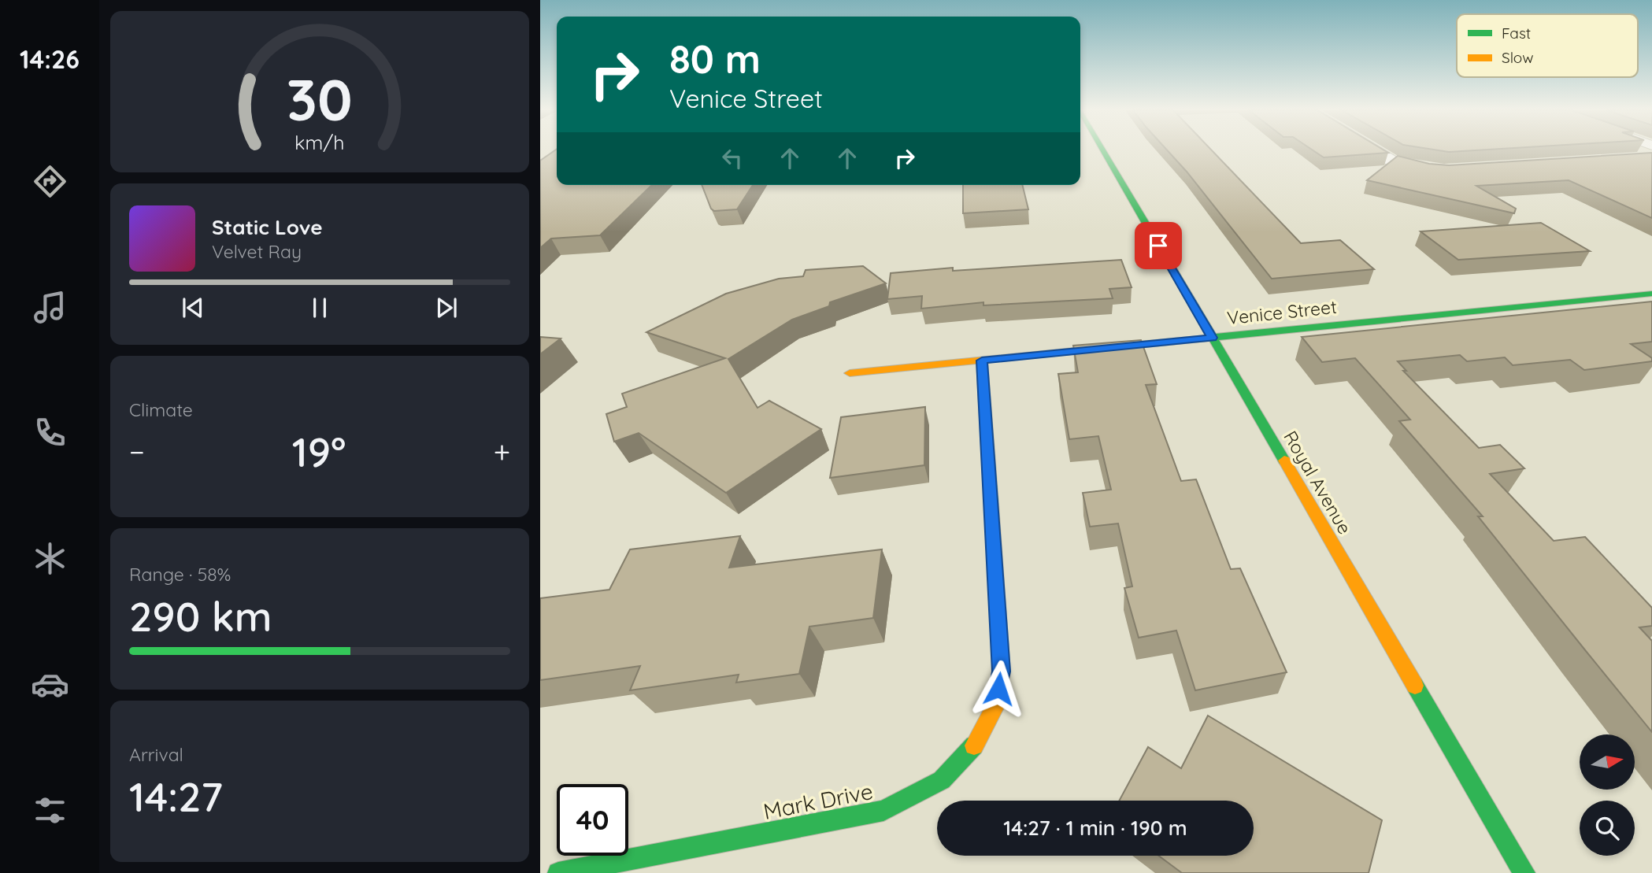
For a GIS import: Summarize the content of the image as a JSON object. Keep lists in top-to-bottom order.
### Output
{
  "streets": {
    "street": ["Venice Street", "Royal Avenue", "Mark Drive"]
  },
  "crossings": [
    ["Venice Street", "Royal Avenue"],
    ["Venice Street", "Mark Drive"]
  ],
  "legend": ["Fast", "Slow"],
  "north": "right",
  "page": {
    "tabs": "14:26",
    "turn": ["80 m", "Venice Street"],
    "song": ["Static Love", "Velvet Ray"],
    "tile": [
      "Climate",
      ["Range · 58%", "290 km"],
      ["Arrival", "14:27"]
    ],
    "heat": ["−", "19°", "+"],
    "limit": "40",
    "trip": "14:27 · 1 min · 190 m",
    "gauge": ["30", "km/h"]
  }
}
